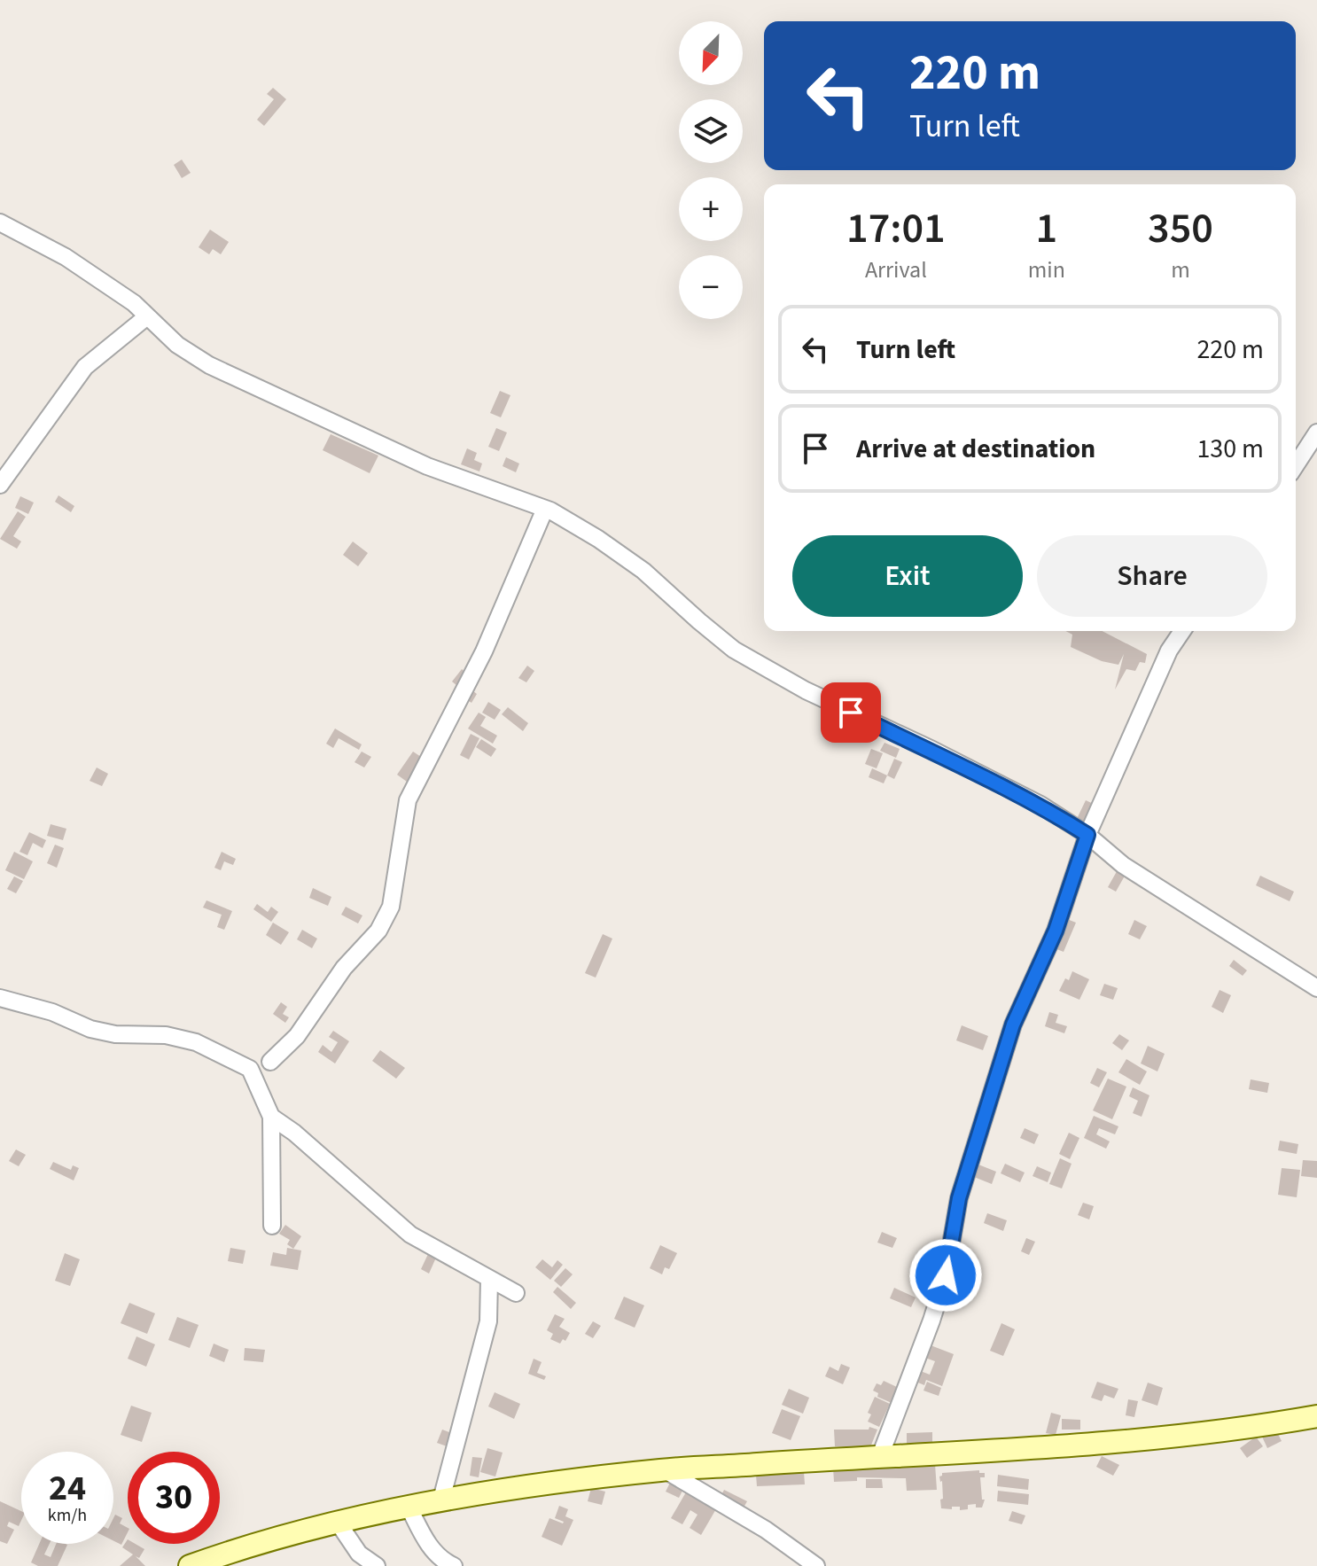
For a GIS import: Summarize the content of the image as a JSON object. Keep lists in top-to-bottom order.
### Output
{
  "north": "bottom left",
  "page": {
    "map_buttons": ["+", "−"],
    "turn": ["220 m", "Turn left"],
    "eta": [
      "17:01",
      "Arrival",
      "1",
      "min",
      "350",
      "m"
    ],
    "list": [
      {
        "name": "Turn left",
        "value": "220 m"
      },
      {
        "name": "Arrive at destination",
        "value": "130 m"
      }
    ],
    "buttons": ["Exit", "Share"],
    "speed": "24 km/h",
    "limit": "30"
  }
}
